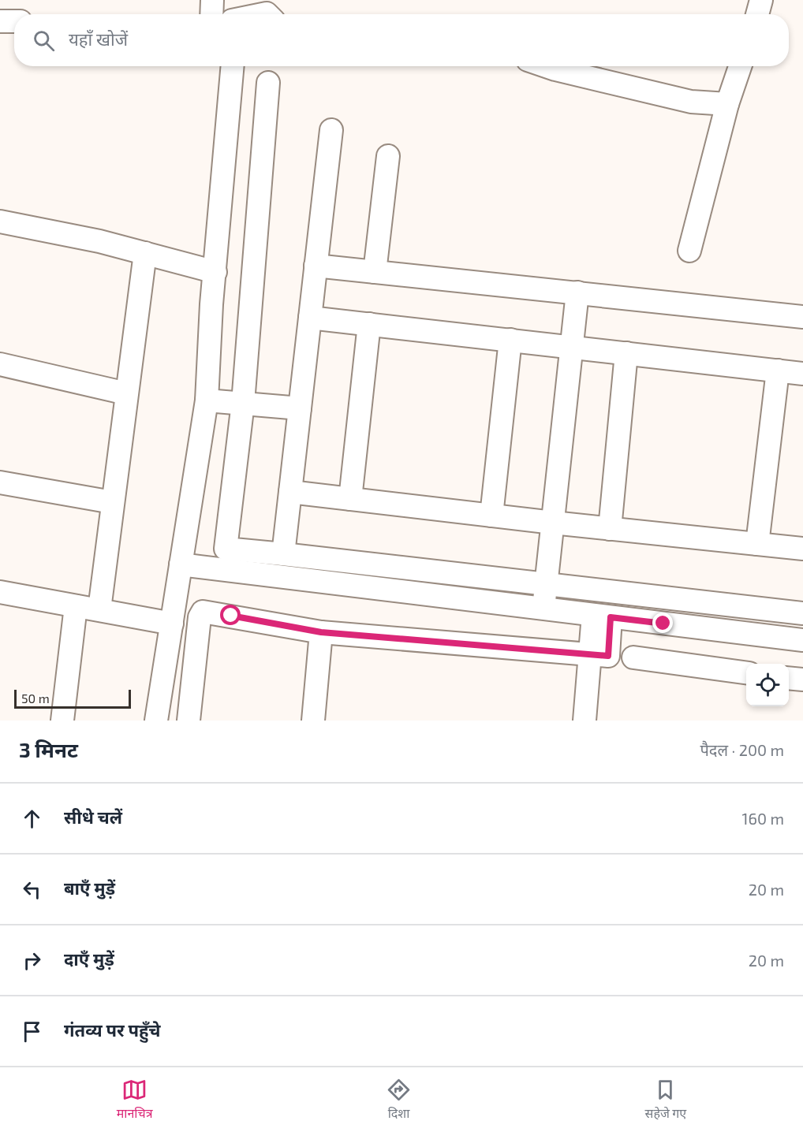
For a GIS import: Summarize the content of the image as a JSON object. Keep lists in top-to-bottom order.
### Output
{
  "scale_bar": "50 m",
  "page": {
    "search": "यहाँ खोजें",
    "scale": "50 m",
    "heading": ["3 मिनट", "पैदल · 200 m"],
    "list": [
      ["सीधे चलें", "160 m"],
      ["बाएँ मुड़ें", "20 m"],
      ["दाएँ मुड़ें", "20 m"],
      "गंतव्य पर पहुँचे"
    ],
    "nav": ["मानचित्र", "दिशा", "सहेजे गए"]
  }
}
